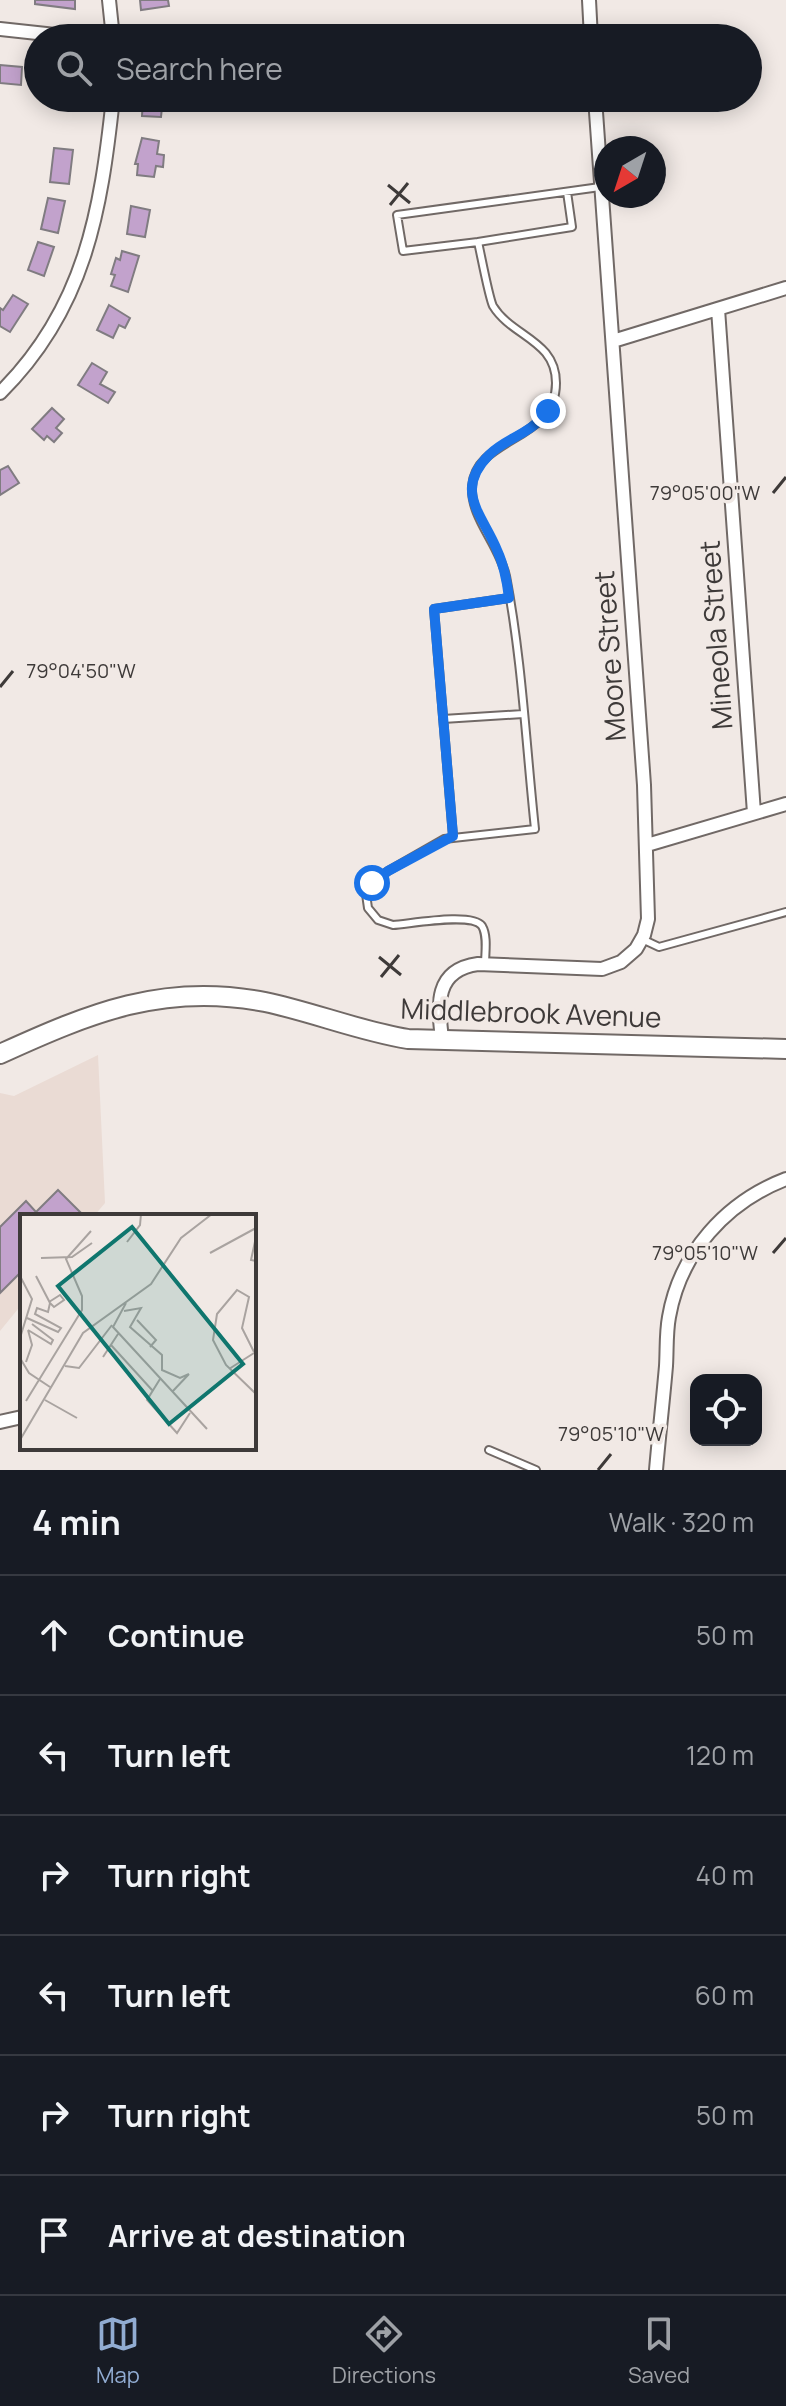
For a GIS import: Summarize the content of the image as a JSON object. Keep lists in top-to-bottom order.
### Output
{
  "streets": {
    "main road": ["Middlebrook Avenue"],
    "street": ["Mineola Street", "Moore Street"]
  },
  "north": "bottom left",
  "page": {
    "search": "Search here",
    "heading": ["4 min", "Walk · 320 m"],
    "list": [
      ["Continue", "50 m"],
      ["Turn left", "120 m"],
      ["Turn right", "40 m"],
      ["Turn left", "60 m"],
      ["Turn right", "50 m"],
      "Arrive at destination"
    ],
    "nav": ["Map", "Directions", "Saved"]
  },
  "coordinates": ["79°05'00\"W", "79°04'50\"W", "79°05'10\"W"]
}
